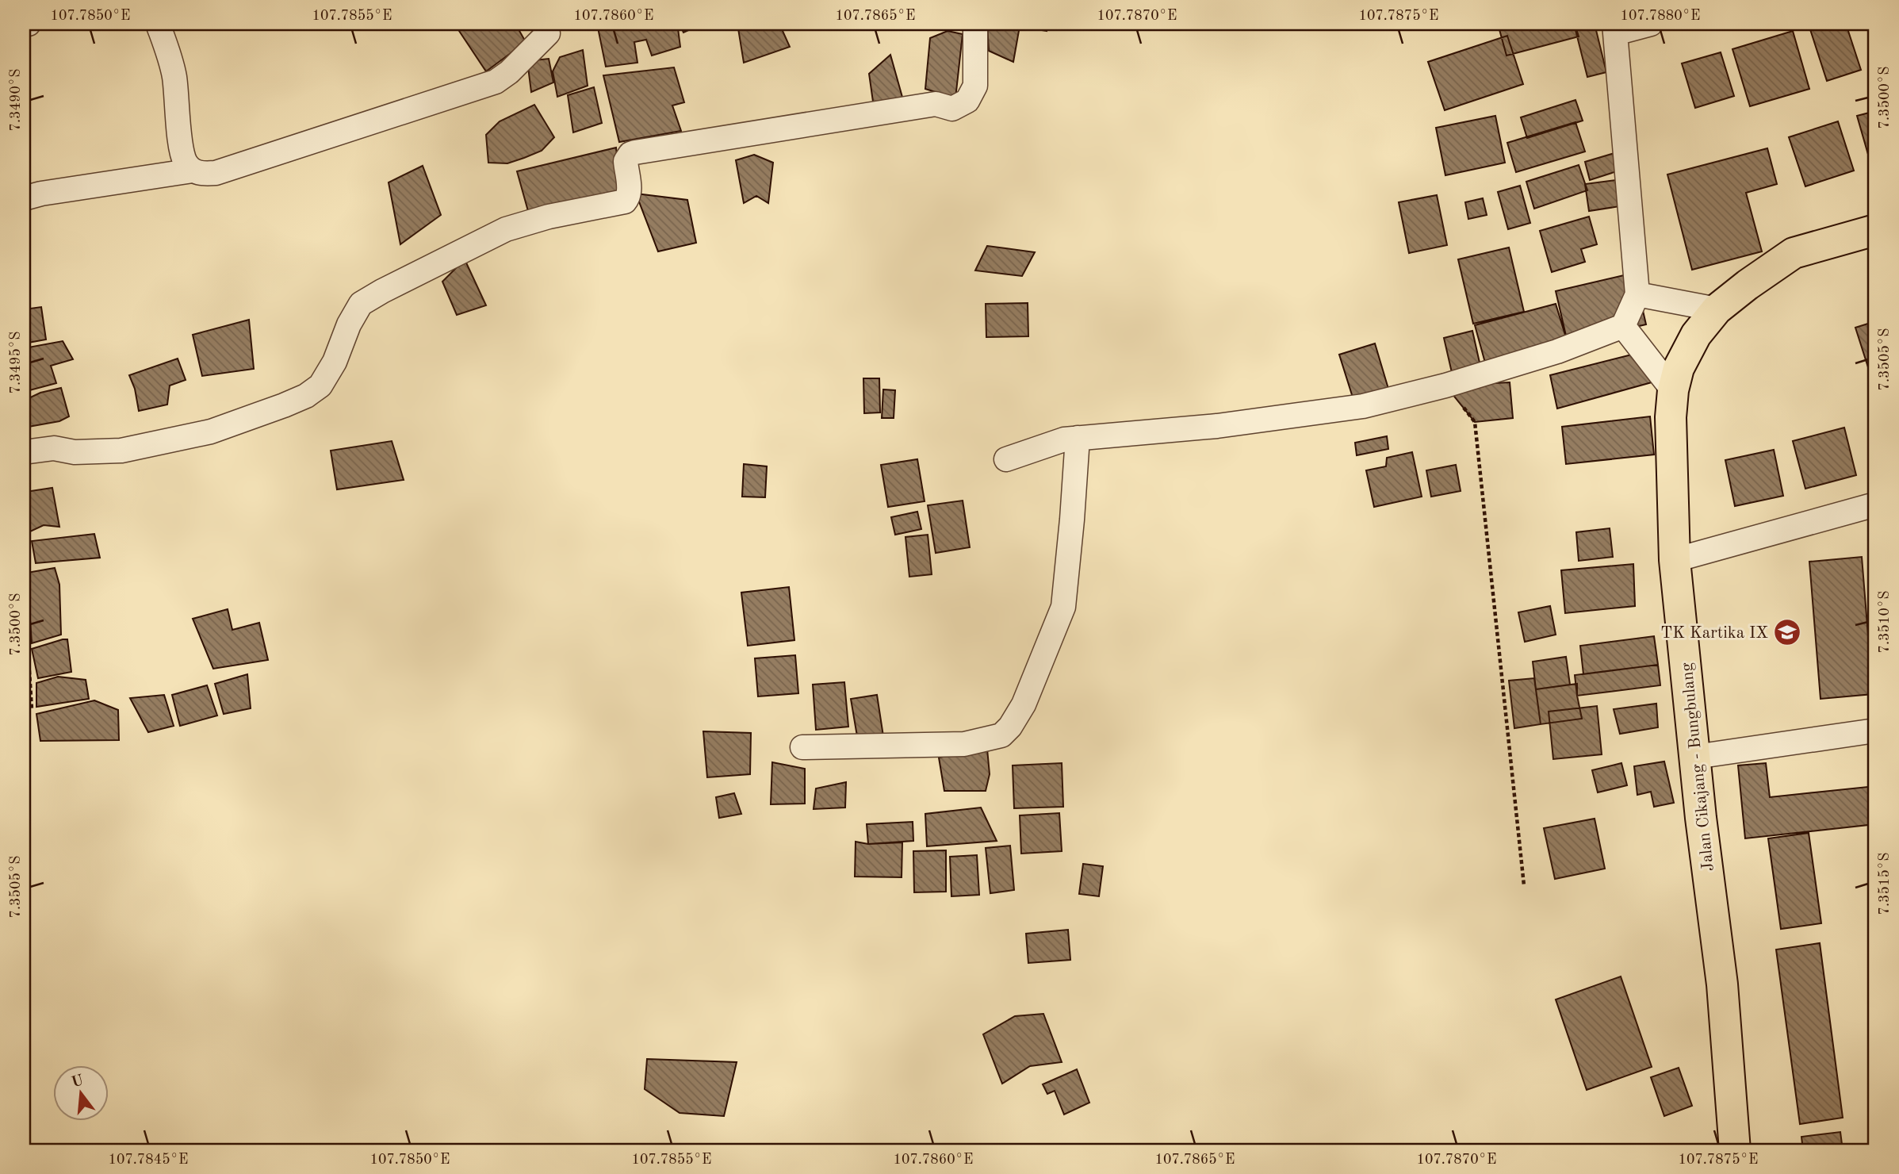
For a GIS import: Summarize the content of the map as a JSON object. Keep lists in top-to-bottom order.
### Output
{
  "streets": {
    "main road": ["Jalan Cikajang - Bungbulang"]
  },
  "places": {
    "school or university": ["TK Kartika IX"]
  },
  "north": "top",
  "coordinates": [
    "107.7850°E",
    "107.7855°E",
    "107.7860°E",
    "107.7865°E",
    "107.7870°E",
    "107.7875°E",
    "107.7880°E",
    "7.3500°S",
    "7.3490°S",
    "7.3505°S",
    "7.3495°S",
    "7.3510°S",
    "7.3515°S",
    "107.7845°E"
  ]
}
